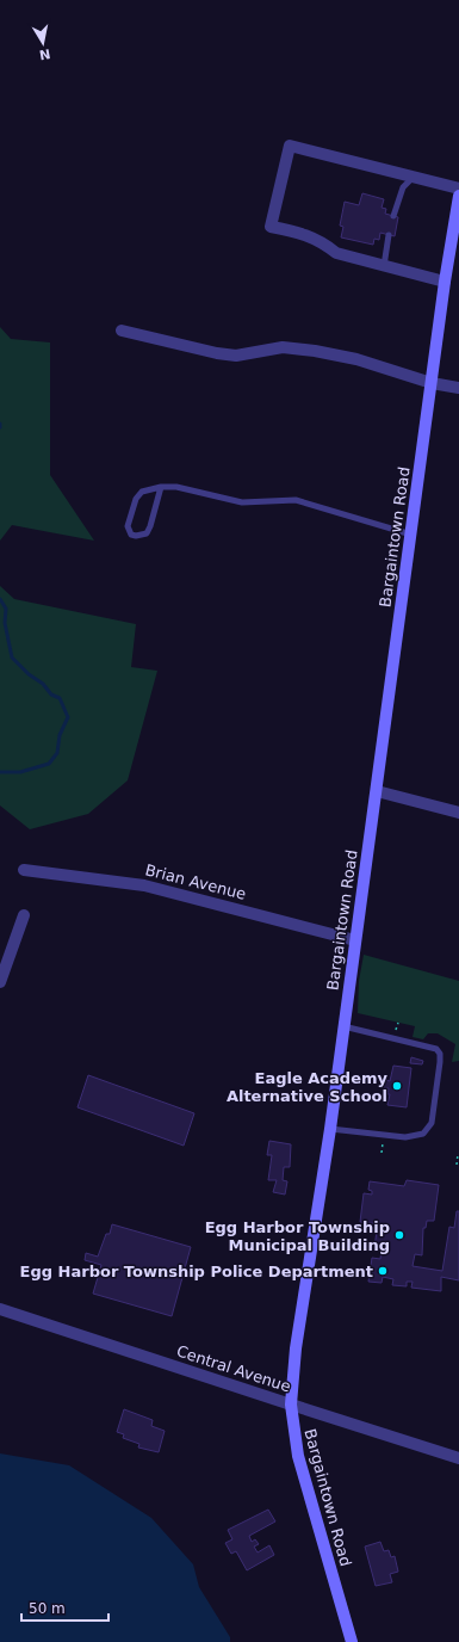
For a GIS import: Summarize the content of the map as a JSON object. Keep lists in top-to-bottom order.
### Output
{
  "streets": {
    "main road": ["Bargaintown Road"],
    "street": ["Brian Avenue", "Central Avenue"]
  },
  "crossings": [
    ["Bargaintown Road", "Brian Avenue"],
    ["Bargaintown Road", "Central Avenue"]
  ],
  "places": ["Eagle Academy Alternative School", "Egg Harbor Township Municipal Building", "Egg Harbor Township Police Department"],
  "scale_bar": "50 m",
  "north": "bottom"
}
